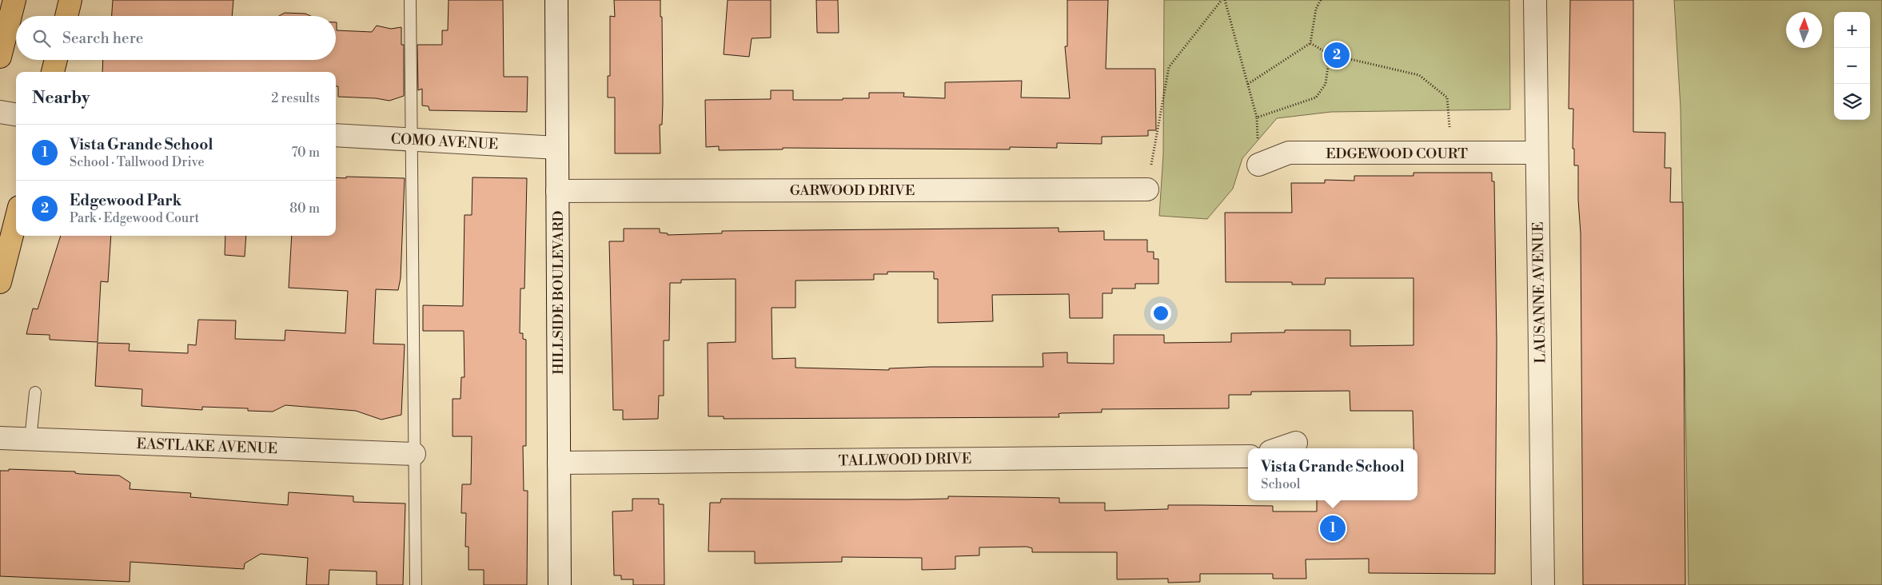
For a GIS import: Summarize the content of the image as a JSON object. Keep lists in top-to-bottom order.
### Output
{
  "streets": {
    "street": [
      "COMO AVENUE",
      "EDGEWOOD COURT",
      "GARWOOD DRIVE",
      "HILLSIDE BOULEVARD",
      "LAUSANNE AVENUE",
      "EASTLAKE AVENUE",
      "TALLWOOD DRIVE"
    ]
  },
  "crossings": [
    ["COMO AVENUE", "HILLSIDE BOULEVARD"],
    ["EDGEWOOD COURT", "LAUSANNE AVENUE"],
    ["GARWOOD DRIVE", "HILLSIDE BOULEVARD"],
    ["HILLSIDE BOULEVARD", "TALLWOOD DRIVE"]
  ],
  "north": "top",
  "page": {
    "map_buttons": ["+", "−"],
    "search": "Search here",
    "pins": ["2", "1"],
    "heading": ["Nearby", "2 results"],
    "list": [
      {
        "mark": "1",
        "name": "Vista Grande School",
        "note": "School · Tallwood Drive",
        "value": "70 m"
      },
      {
        "mark": "2",
        "name": "Edgewood Park",
        "note": "Park · Edgewood Court",
        "value": "80 m"
      }
    ],
    "popup": ["Vista Grande School", "School"]
  }
}
